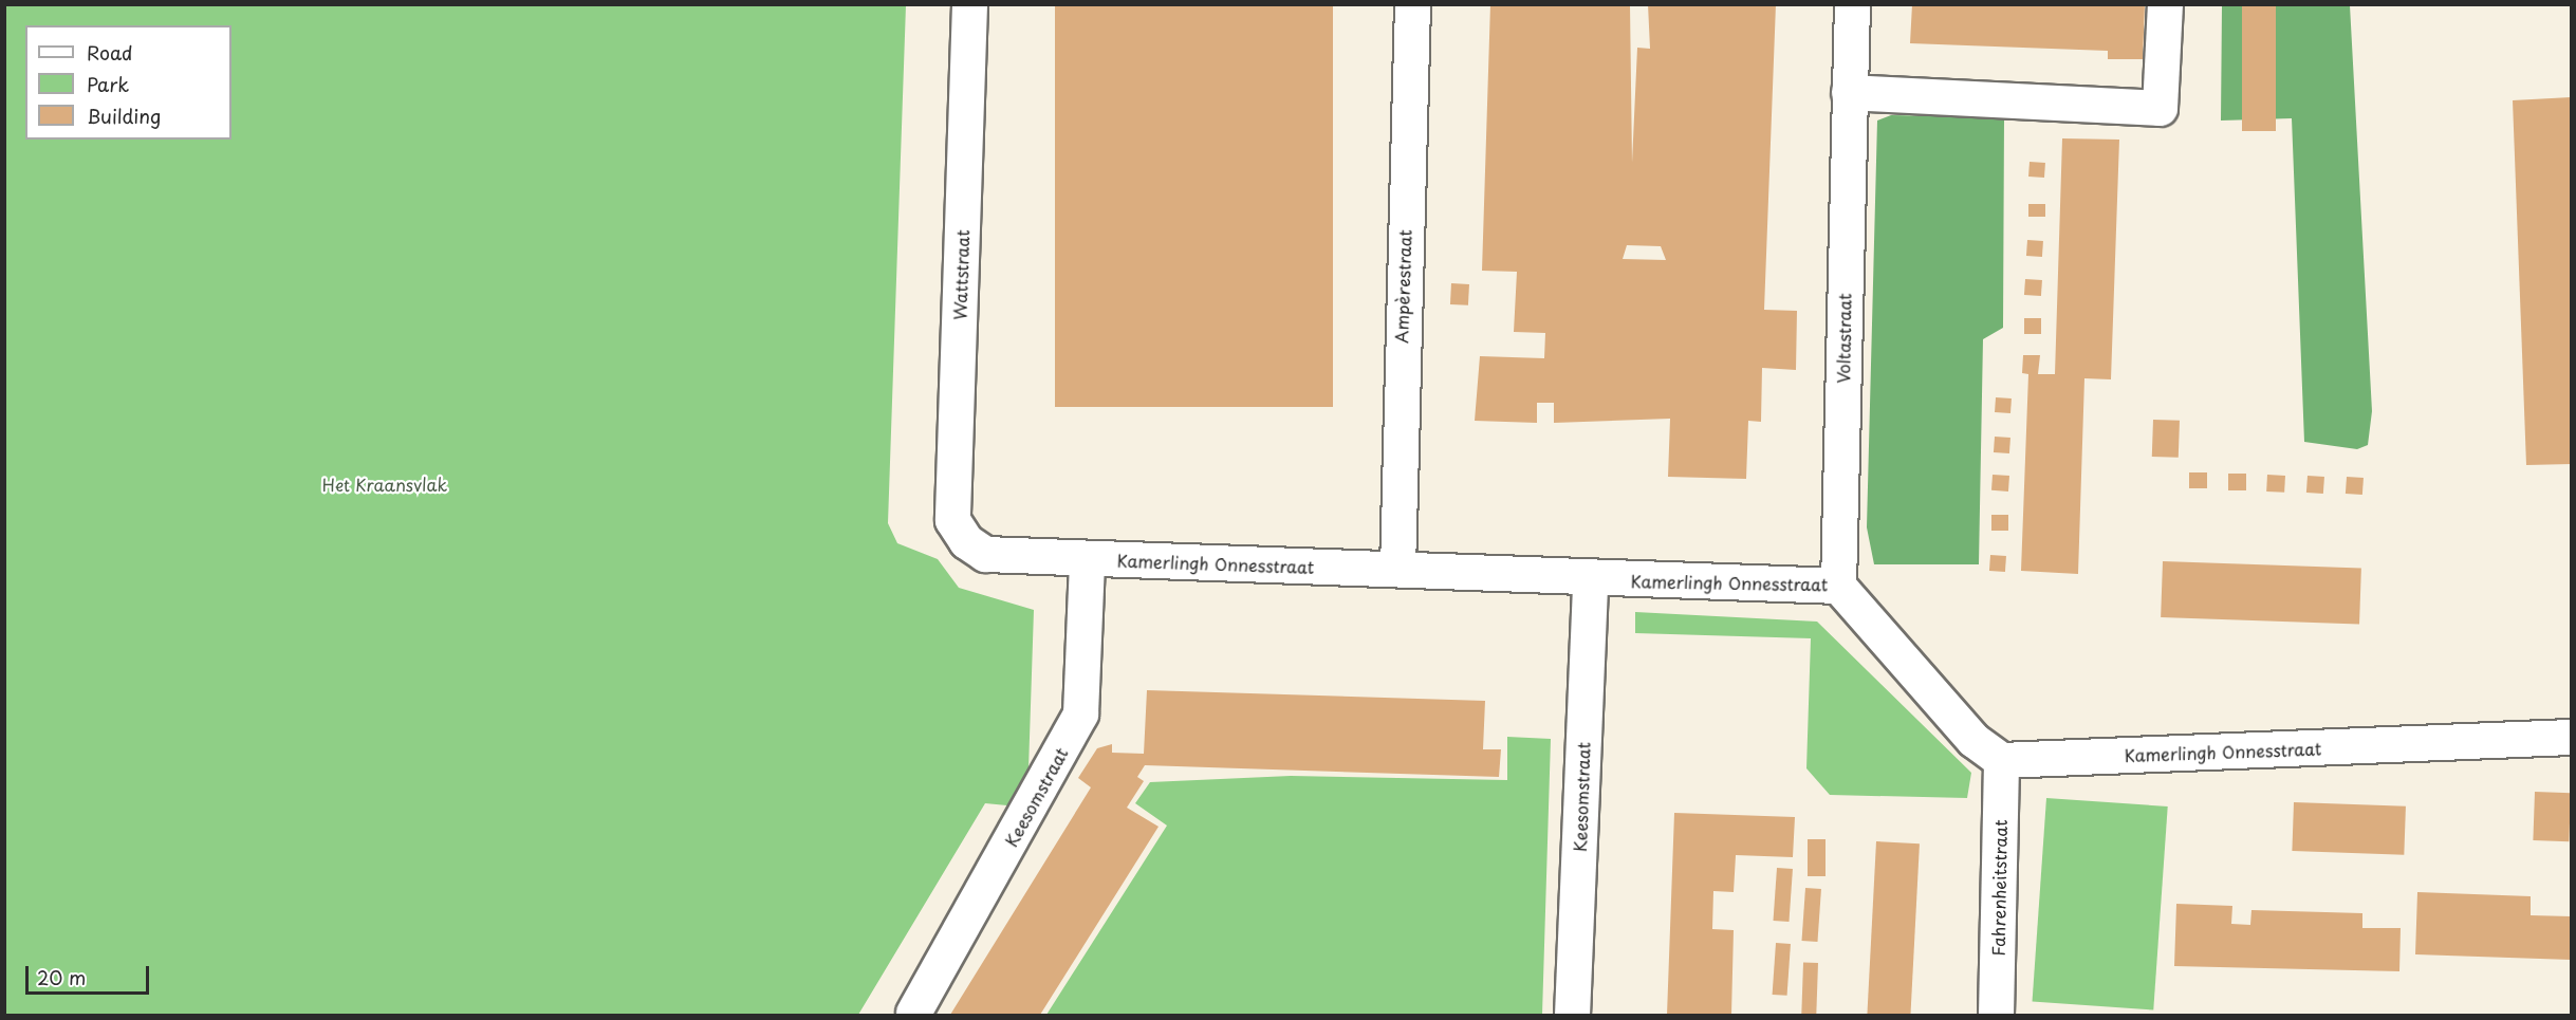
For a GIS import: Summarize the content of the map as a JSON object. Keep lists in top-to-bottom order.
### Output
{
  "streets": {
    "street": [
      "Wattstraat",
      "Ampèrestraat",
      "Voltastraat",
      "Kamerlingh Onnesstraat",
      "Keesomstraat",
      "Fahrenheitstraat"
    ]
  },
  "crossings": [
    ["Wattstraat", "Kamerlingh Onnesstraat"],
    ["Ampèrestraat", "Kamerlingh Onnesstraat"],
    ["Voltastraat", "Kamerlingh Onnesstraat"],
    ["Kamerlingh Onnesstraat", "Keesomstraat"],
    ["Kamerlingh Onnesstraat", "Fahrenheitstraat"]
  ],
  "parks": ["Het Kraansvlak"],
  "legend": ["Road", "Park", "Building"],
  "scale_bar": "20 m"
}
